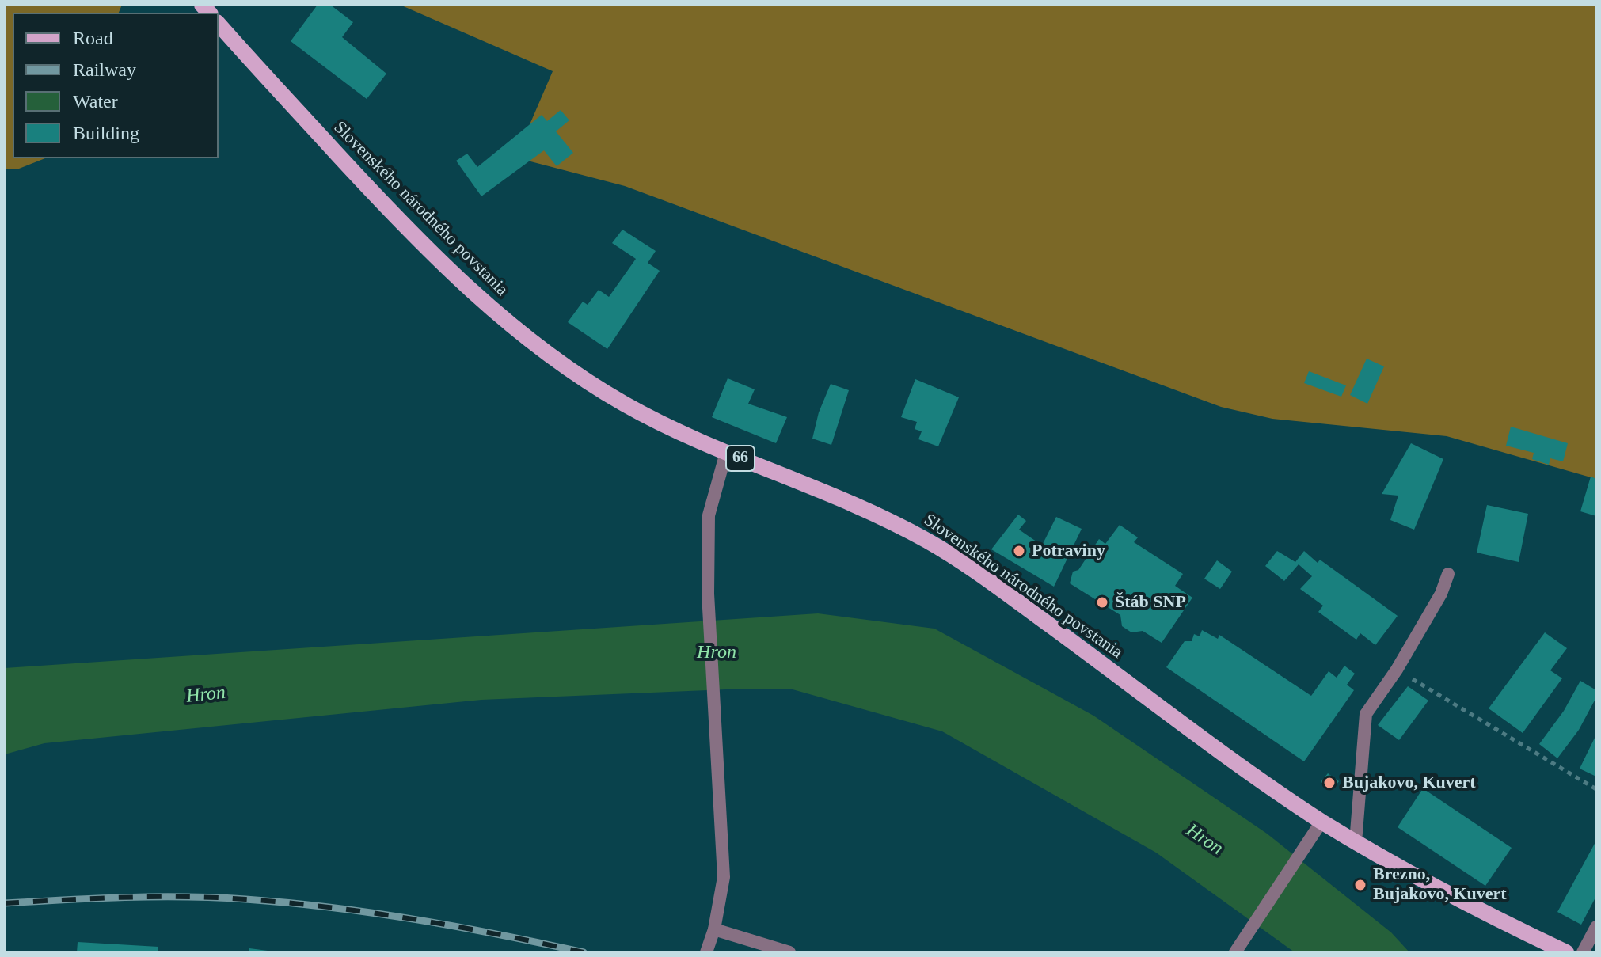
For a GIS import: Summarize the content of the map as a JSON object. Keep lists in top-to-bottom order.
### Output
{
  "streets": {
    "main road": ["Slovenského národného povstania", "66"]
  },
  "water": ["Hron"],
  "places": [
    "Potraviny",
    "Štáb SNP",
    "Bujakovo, Kuvert",
    "Brezno, Bujakovo, Kuvert"
  ],
  "legend": [
    "Road",
    "Railway",
    "Water",
    "Building"
  ]
}
